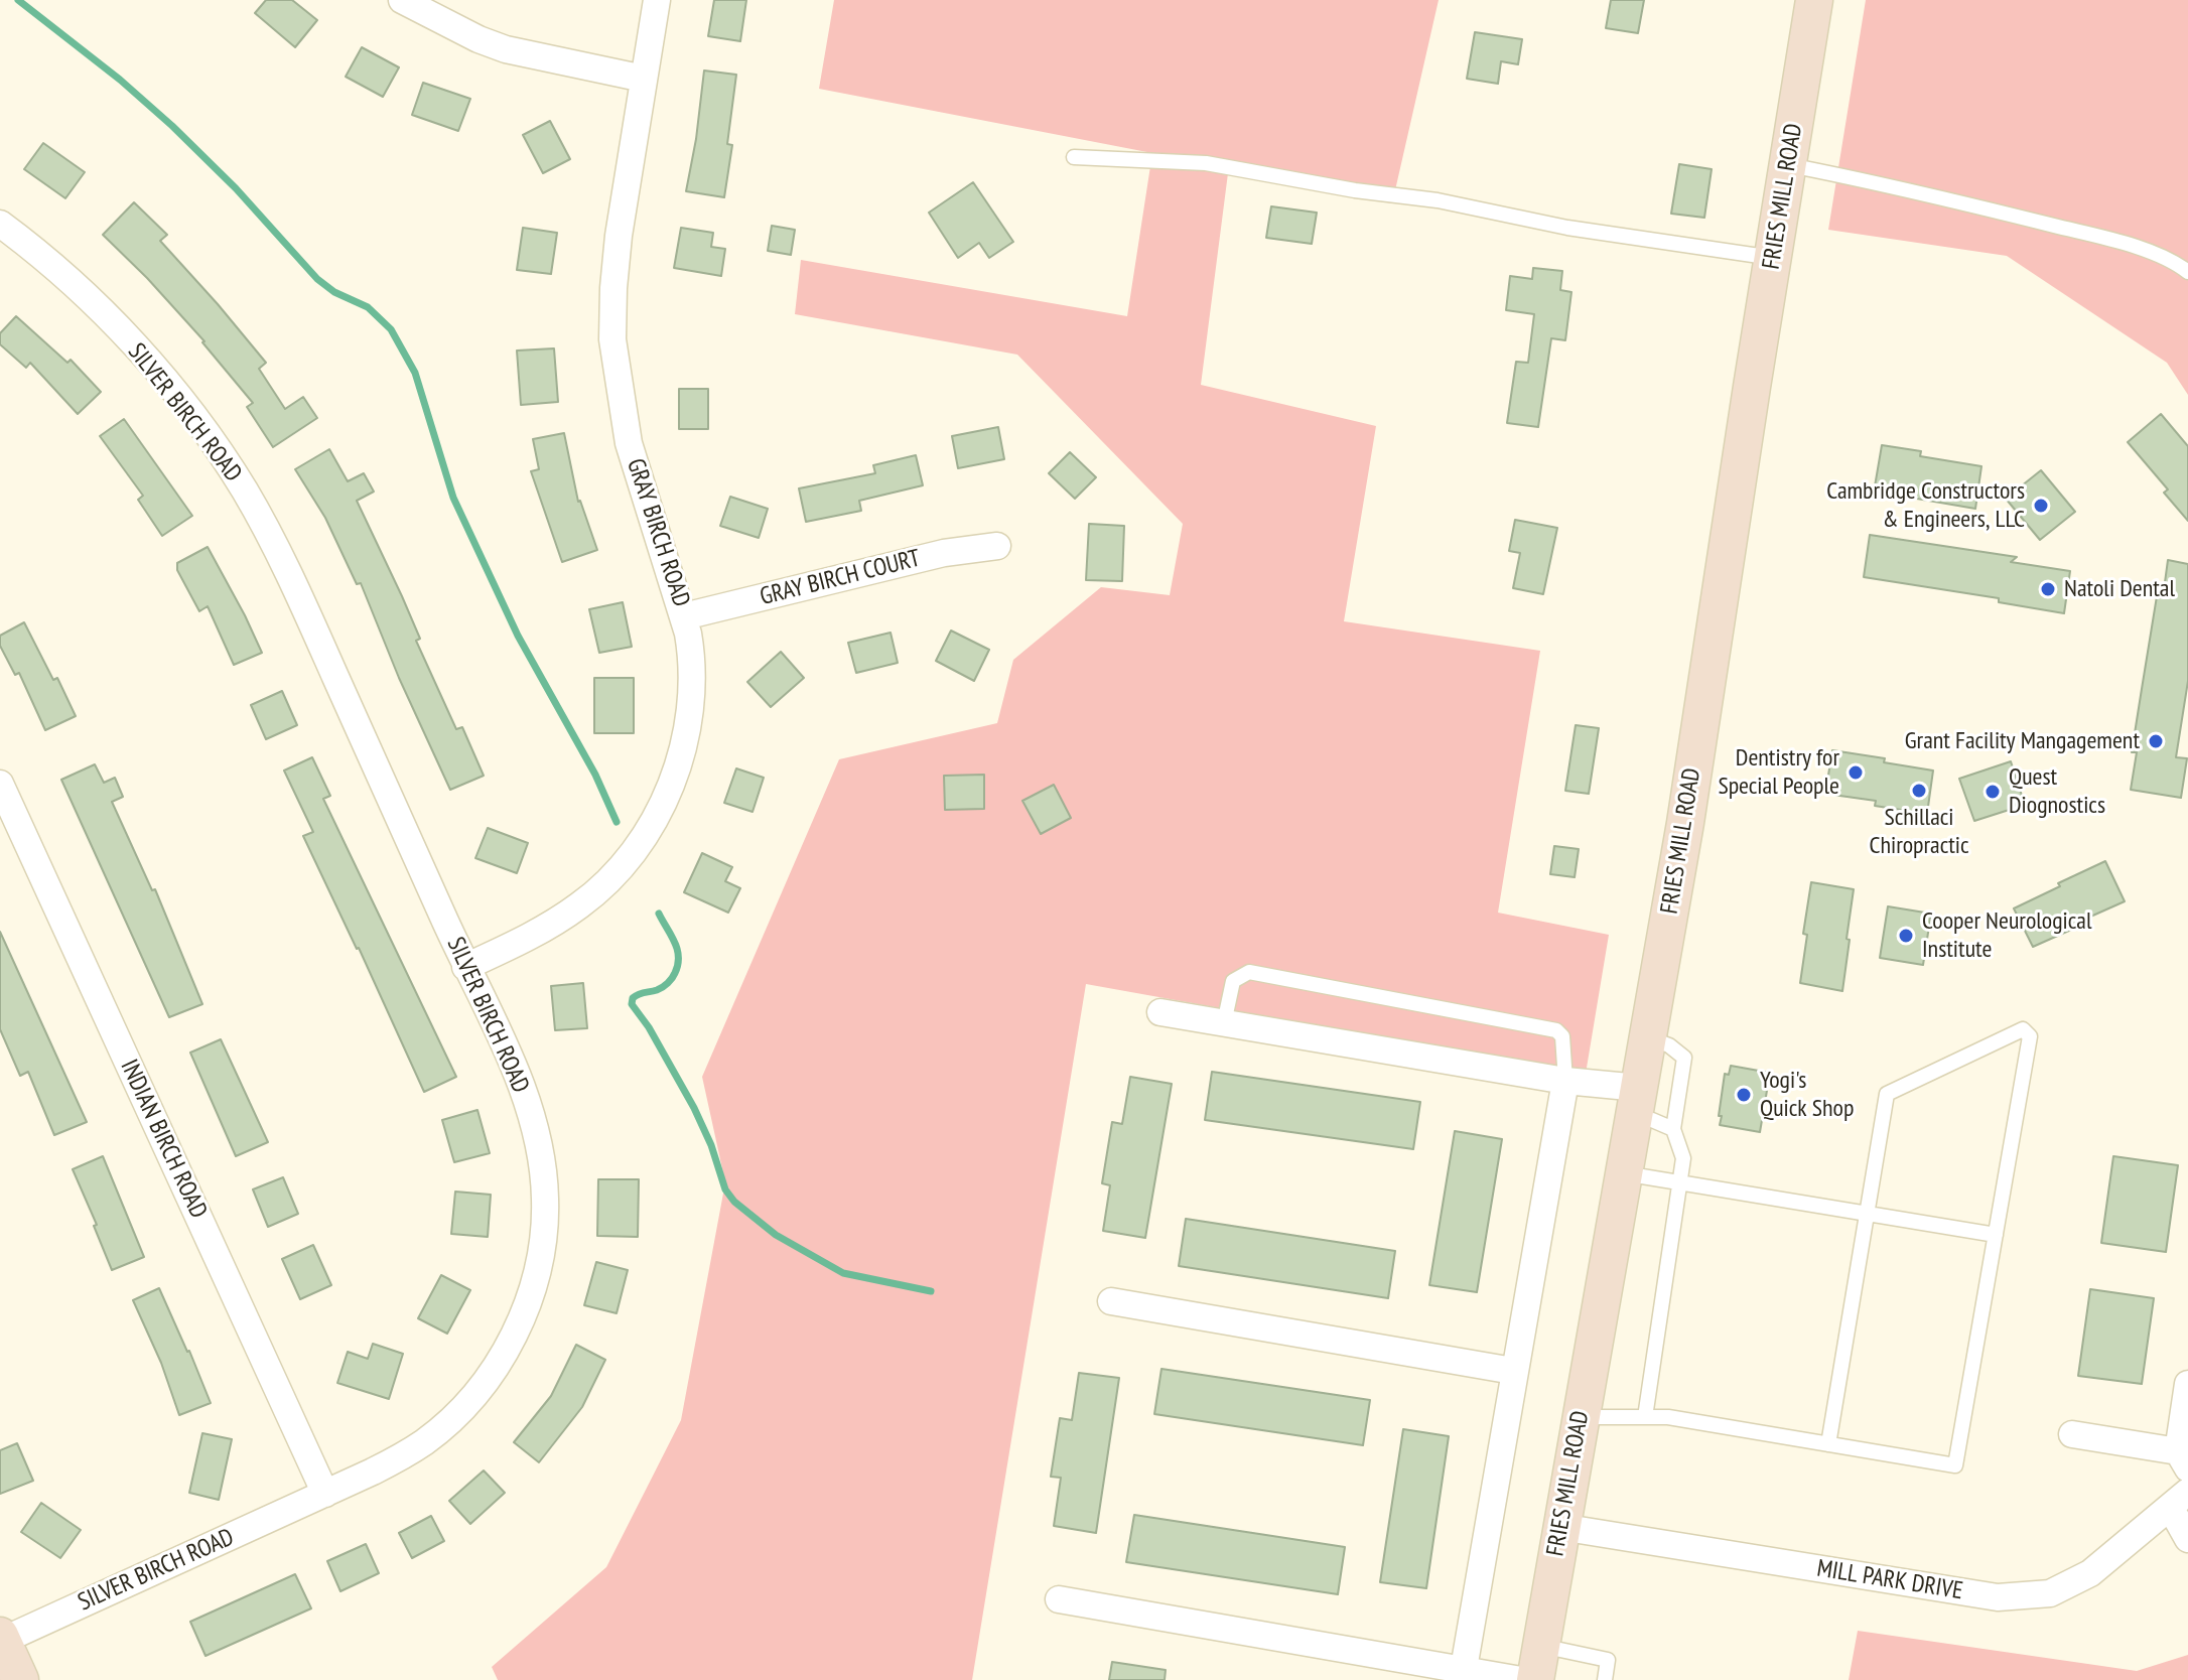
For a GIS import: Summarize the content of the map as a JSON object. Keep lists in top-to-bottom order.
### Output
{
  "streets": {
    "main road": ["FRIES MILL ROAD"],
    "street": [
      "SILVER BIRCH ROAD",
      "GRAY BIRCH ROAD",
      "GRAY BIRCH COURT",
      "INDIAN BIRCH ROAD",
      "MILL PARK DRIVE"
    ]
  },
  "crossings": [
    ["FRIES MILL ROAD", "MILL PARK DRIVE"],
    ["SILVER BIRCH ROAD", "GRAY BIRCH ROAD"],
    ["SILVER BIRCH ROAD", "INDIAN BIRCH ROAD"],
    ["GRAY BIRCH ROAD", "GRAY BIRCH COURT"]
  ],
  "places": [
    "Cambridge Constructors & Engineers, LLC",
    "Natoli Dental",
    "Grant Facility Mangagement",
    "Dentistry for Special People",
    "Schillaci Chiropractic",
    "Quest Diognostics",
    "Cooper Neurological Institute",
    "Yogi's Quick Shop"
  ]
}
